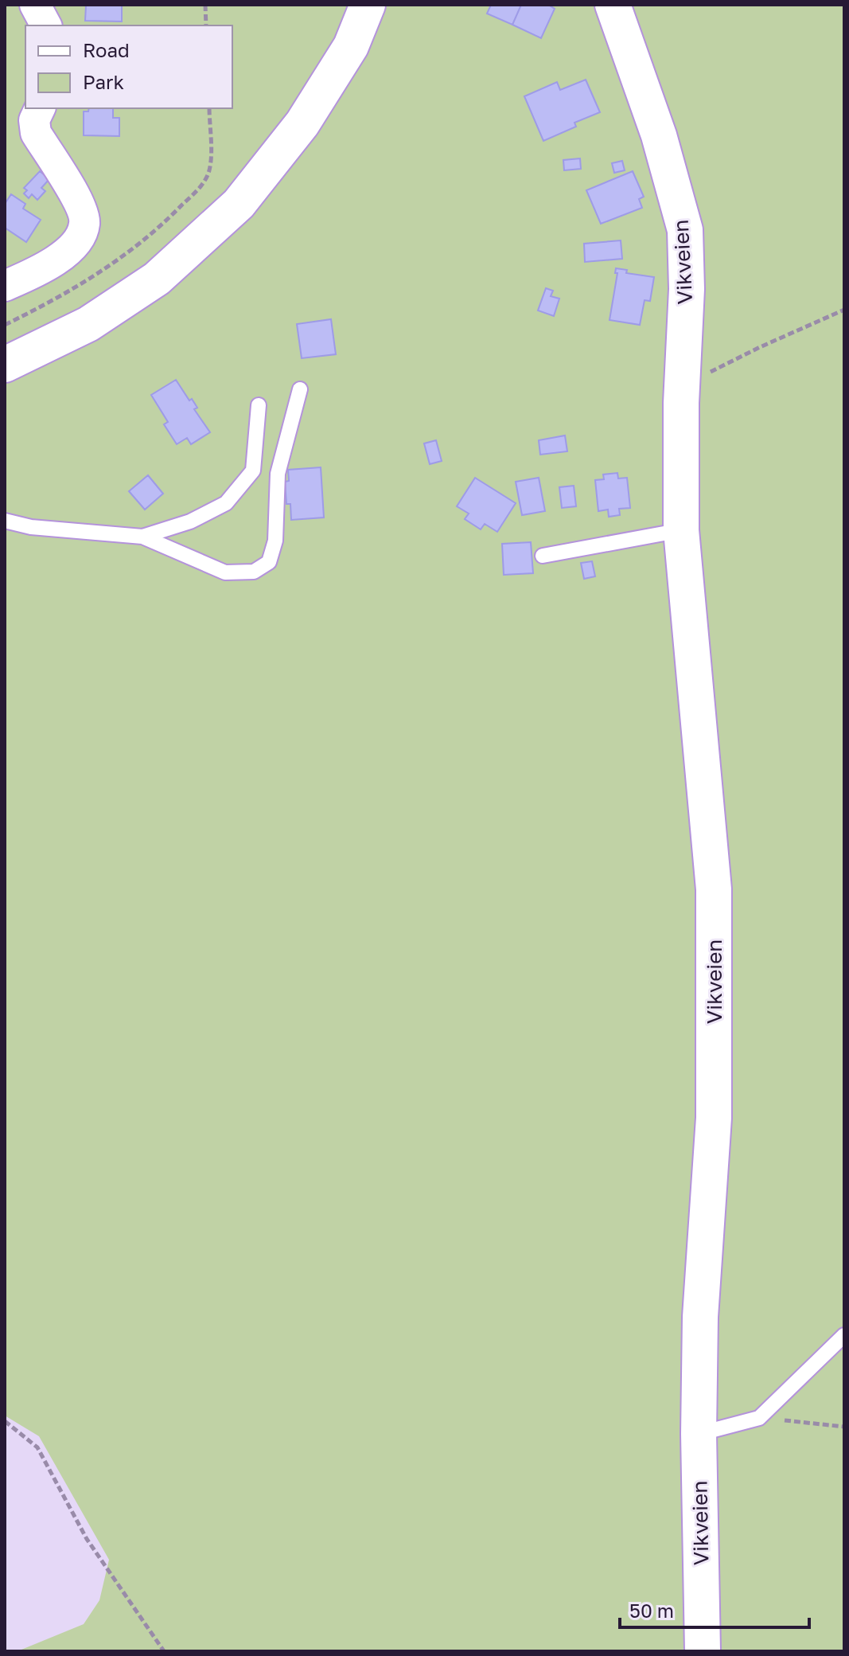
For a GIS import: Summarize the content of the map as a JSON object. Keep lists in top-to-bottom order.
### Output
{
  "streets": {
    "street": ["Vikveien"]
  },
  "legend": ["Road", "Park"],
  "scale_bar": "50 m"
}
